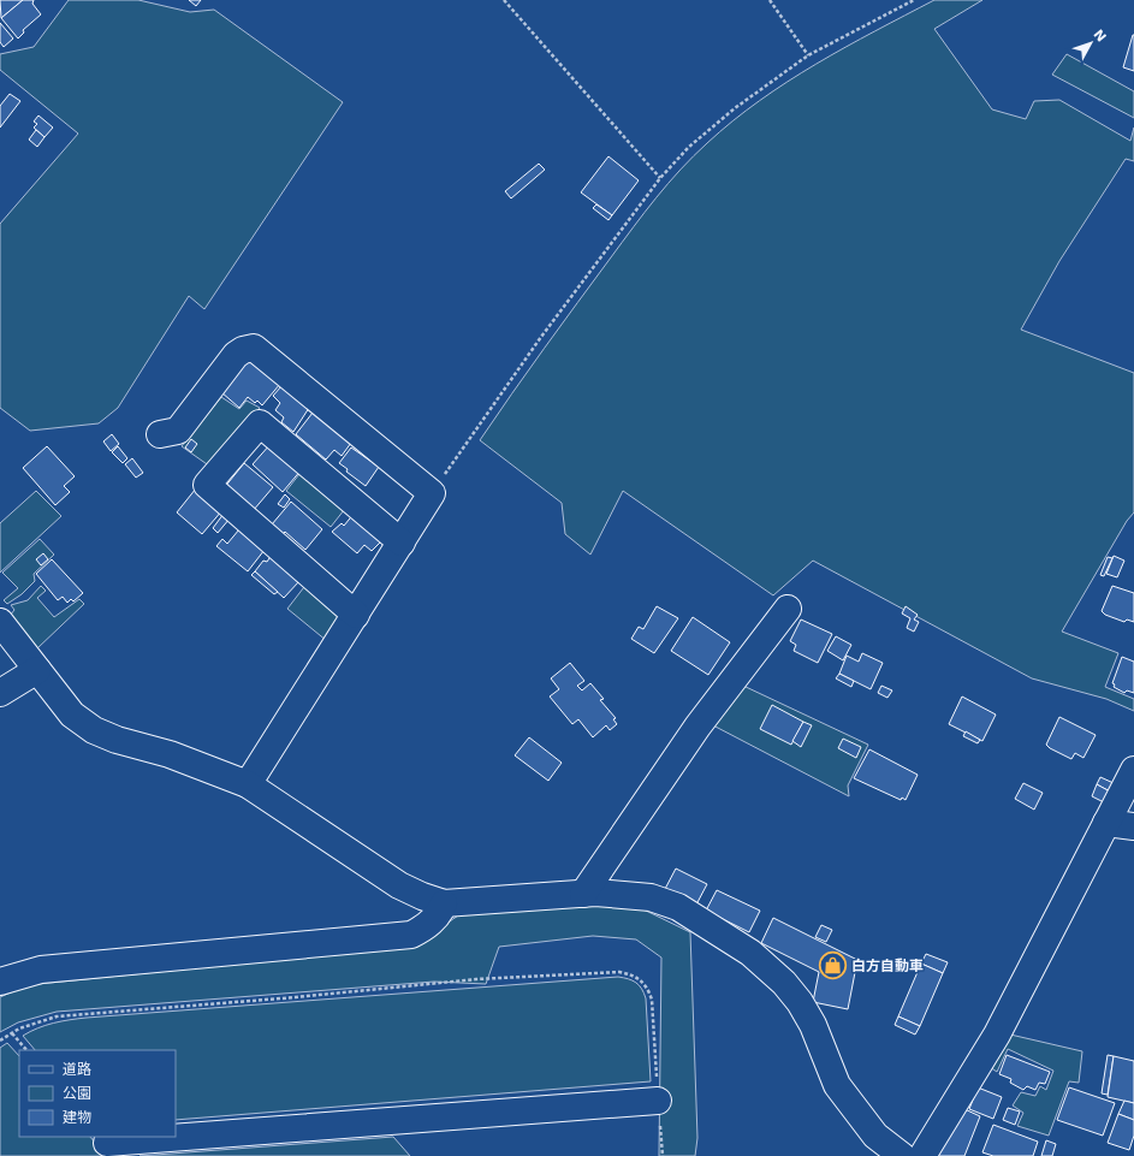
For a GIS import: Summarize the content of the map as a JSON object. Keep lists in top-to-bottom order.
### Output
{
  "places": {
    "shop": ["白方自動車"]
  },
  "legend": ["道路", "公園", "建物"],
  "north": "top right"
}
